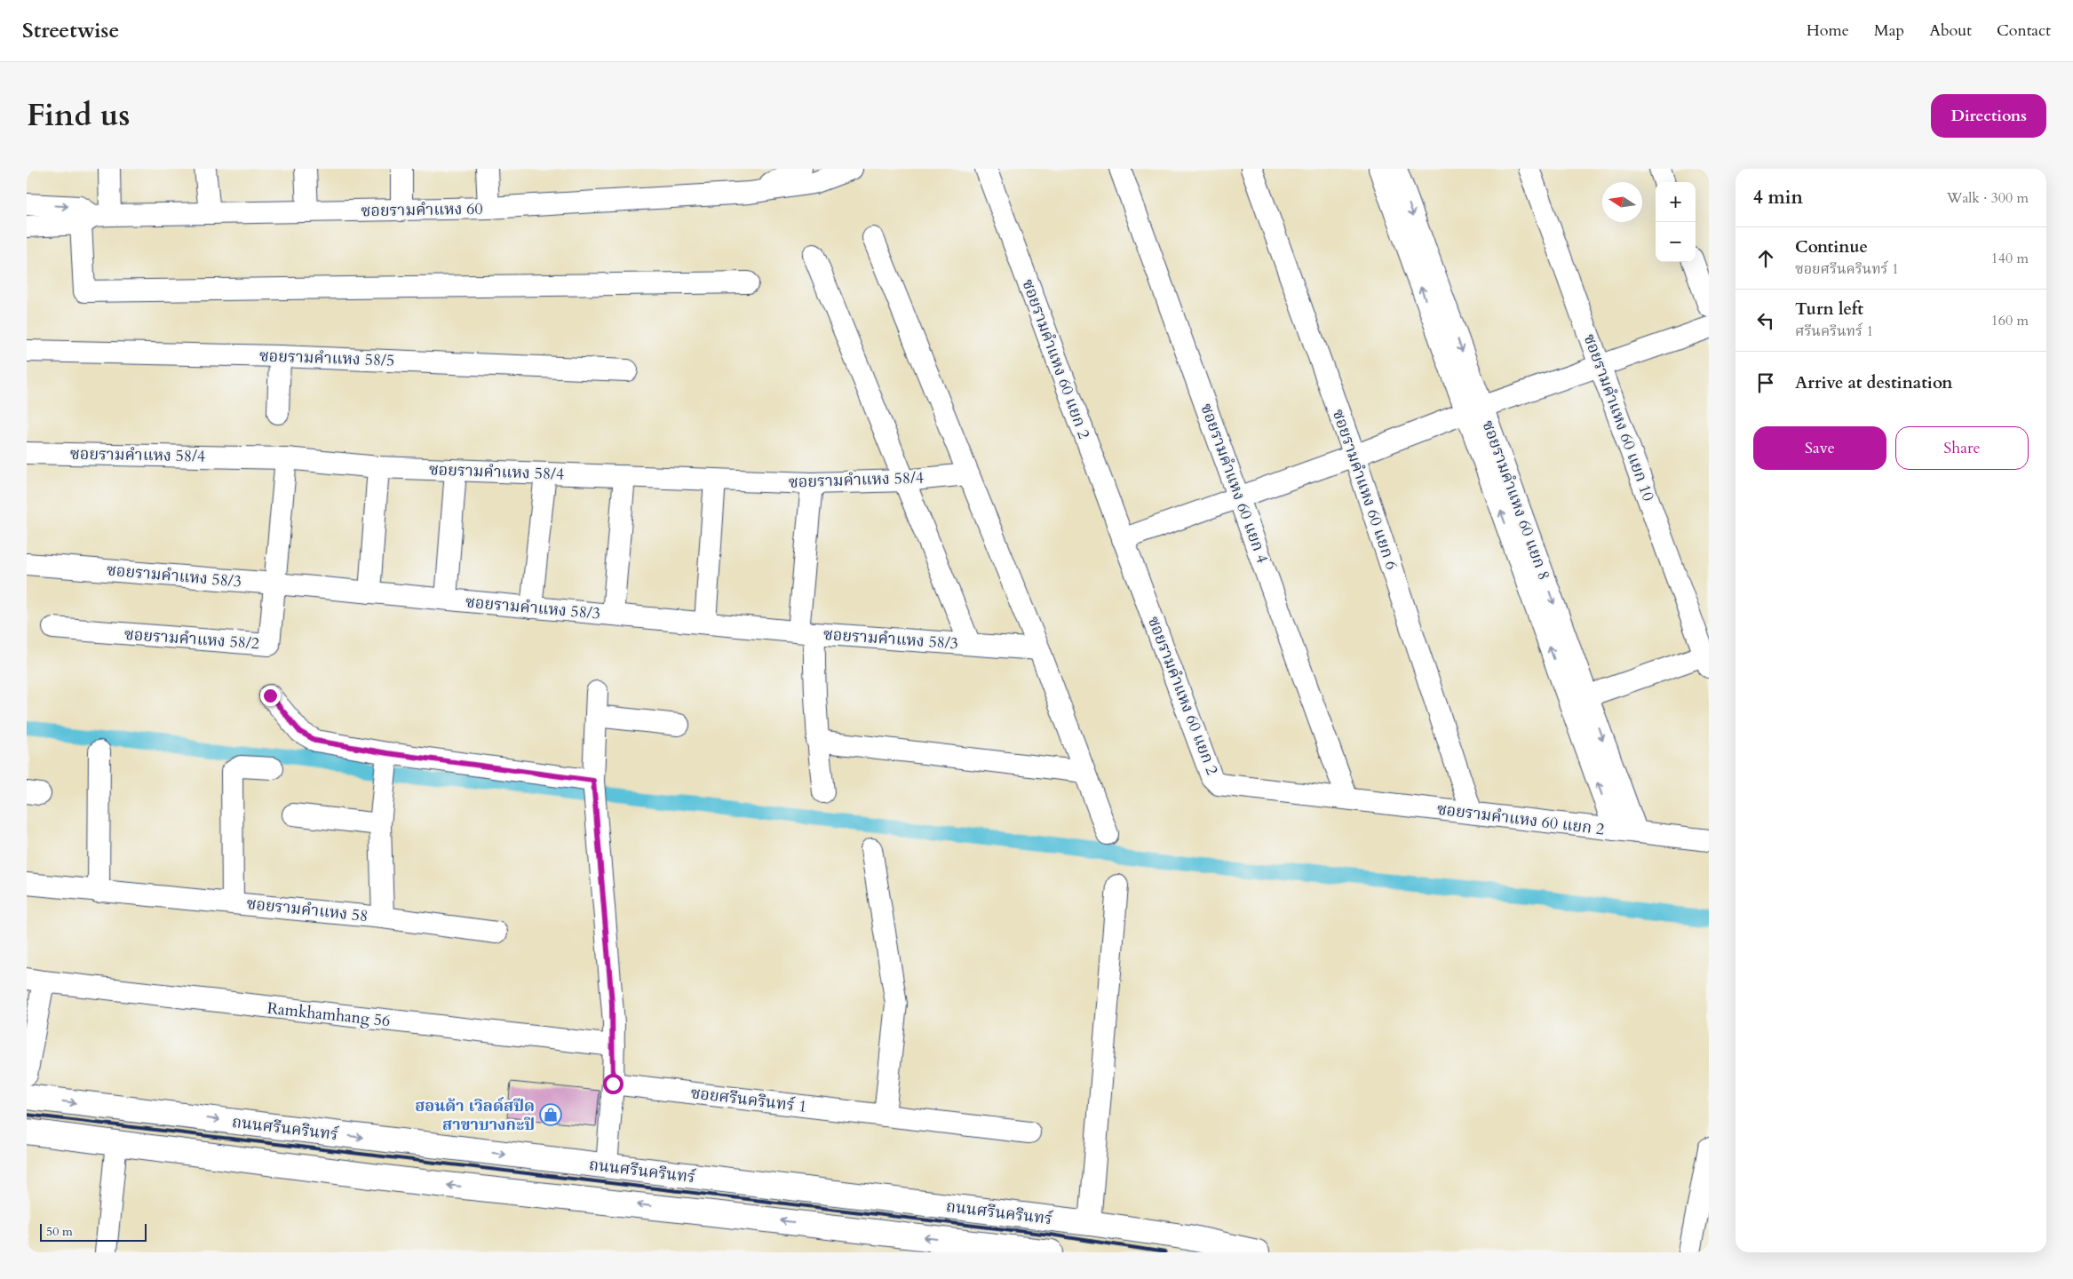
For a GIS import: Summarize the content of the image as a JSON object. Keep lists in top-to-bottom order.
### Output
{
  "streets": {
    "main road": ["ถนนศรีนครินทร์"],
    "street": [
      "ซอยรามคำแหง 60",
      "ซอยรามคำแหง 58/5",
      "ซอยรามคำแหง 60 แยก 2",
      "ซอยรามคำแหง 60 แยก 10",
      "ซอยรามคำแหง 58/4",
      "ซอยรามคำแหง 60 แยก 4",
      "ซอยรามคำแหง 60 แยก 6",
      "ซอยรามคำแหง 60 แยก 8",
      "ซอยรามคำแหง 58/3",
      "ซอยรามคำแหง 58/2",
      "ซอยรามคำแหง 58",
      "Ramkhamhang 56",
      "ซอยศรีนครินทร์ 1"
    ]
  },
  "crossings": [
    ["ซอยรามคำแหง 60 แยก 2", "ซอยรามคำแหง 60 แยก 4"],
    ["ซอยรามคำแหง 60 แยก 2", "ซอยรามคำแหง 60 แยก 6"],
    ["ซอยรามคำแหง 60 แยก 2", "ซอยรามคำแหง 60 แยก 8"],
    ["ซอยรามคำแหง 58/3", "ซอยรามคำแหง 58/2"]
  ],
  "places": {
    "shop": ["ฮอนด้า เวิลด์สปีด สาขาบางกะปิ"]
  },
  "scale_bar": "50 m",
  "north": "left",
  "page": {
    "header": "Streetwise",
    "nav": [
      "Home",
      "Map",
      "About",
      "Contact"
    ],
    "title": "Find us",
    "buttons": [
      "Directions",
      ["Save", "Share"]
    ],
    "heading": ["4 min", "Walk · 300 m"],
    "map_buttons": ["+", "−"],
    "list": [
      ["Continue", "ซอยศรีนครินทร์ 1", "140 m"],
      ["Turn left", "ศรีนครินทร์ 1", "160 m"],
      "Arrive at destination"
    ],
    "scale": "50 m"
  }
}
